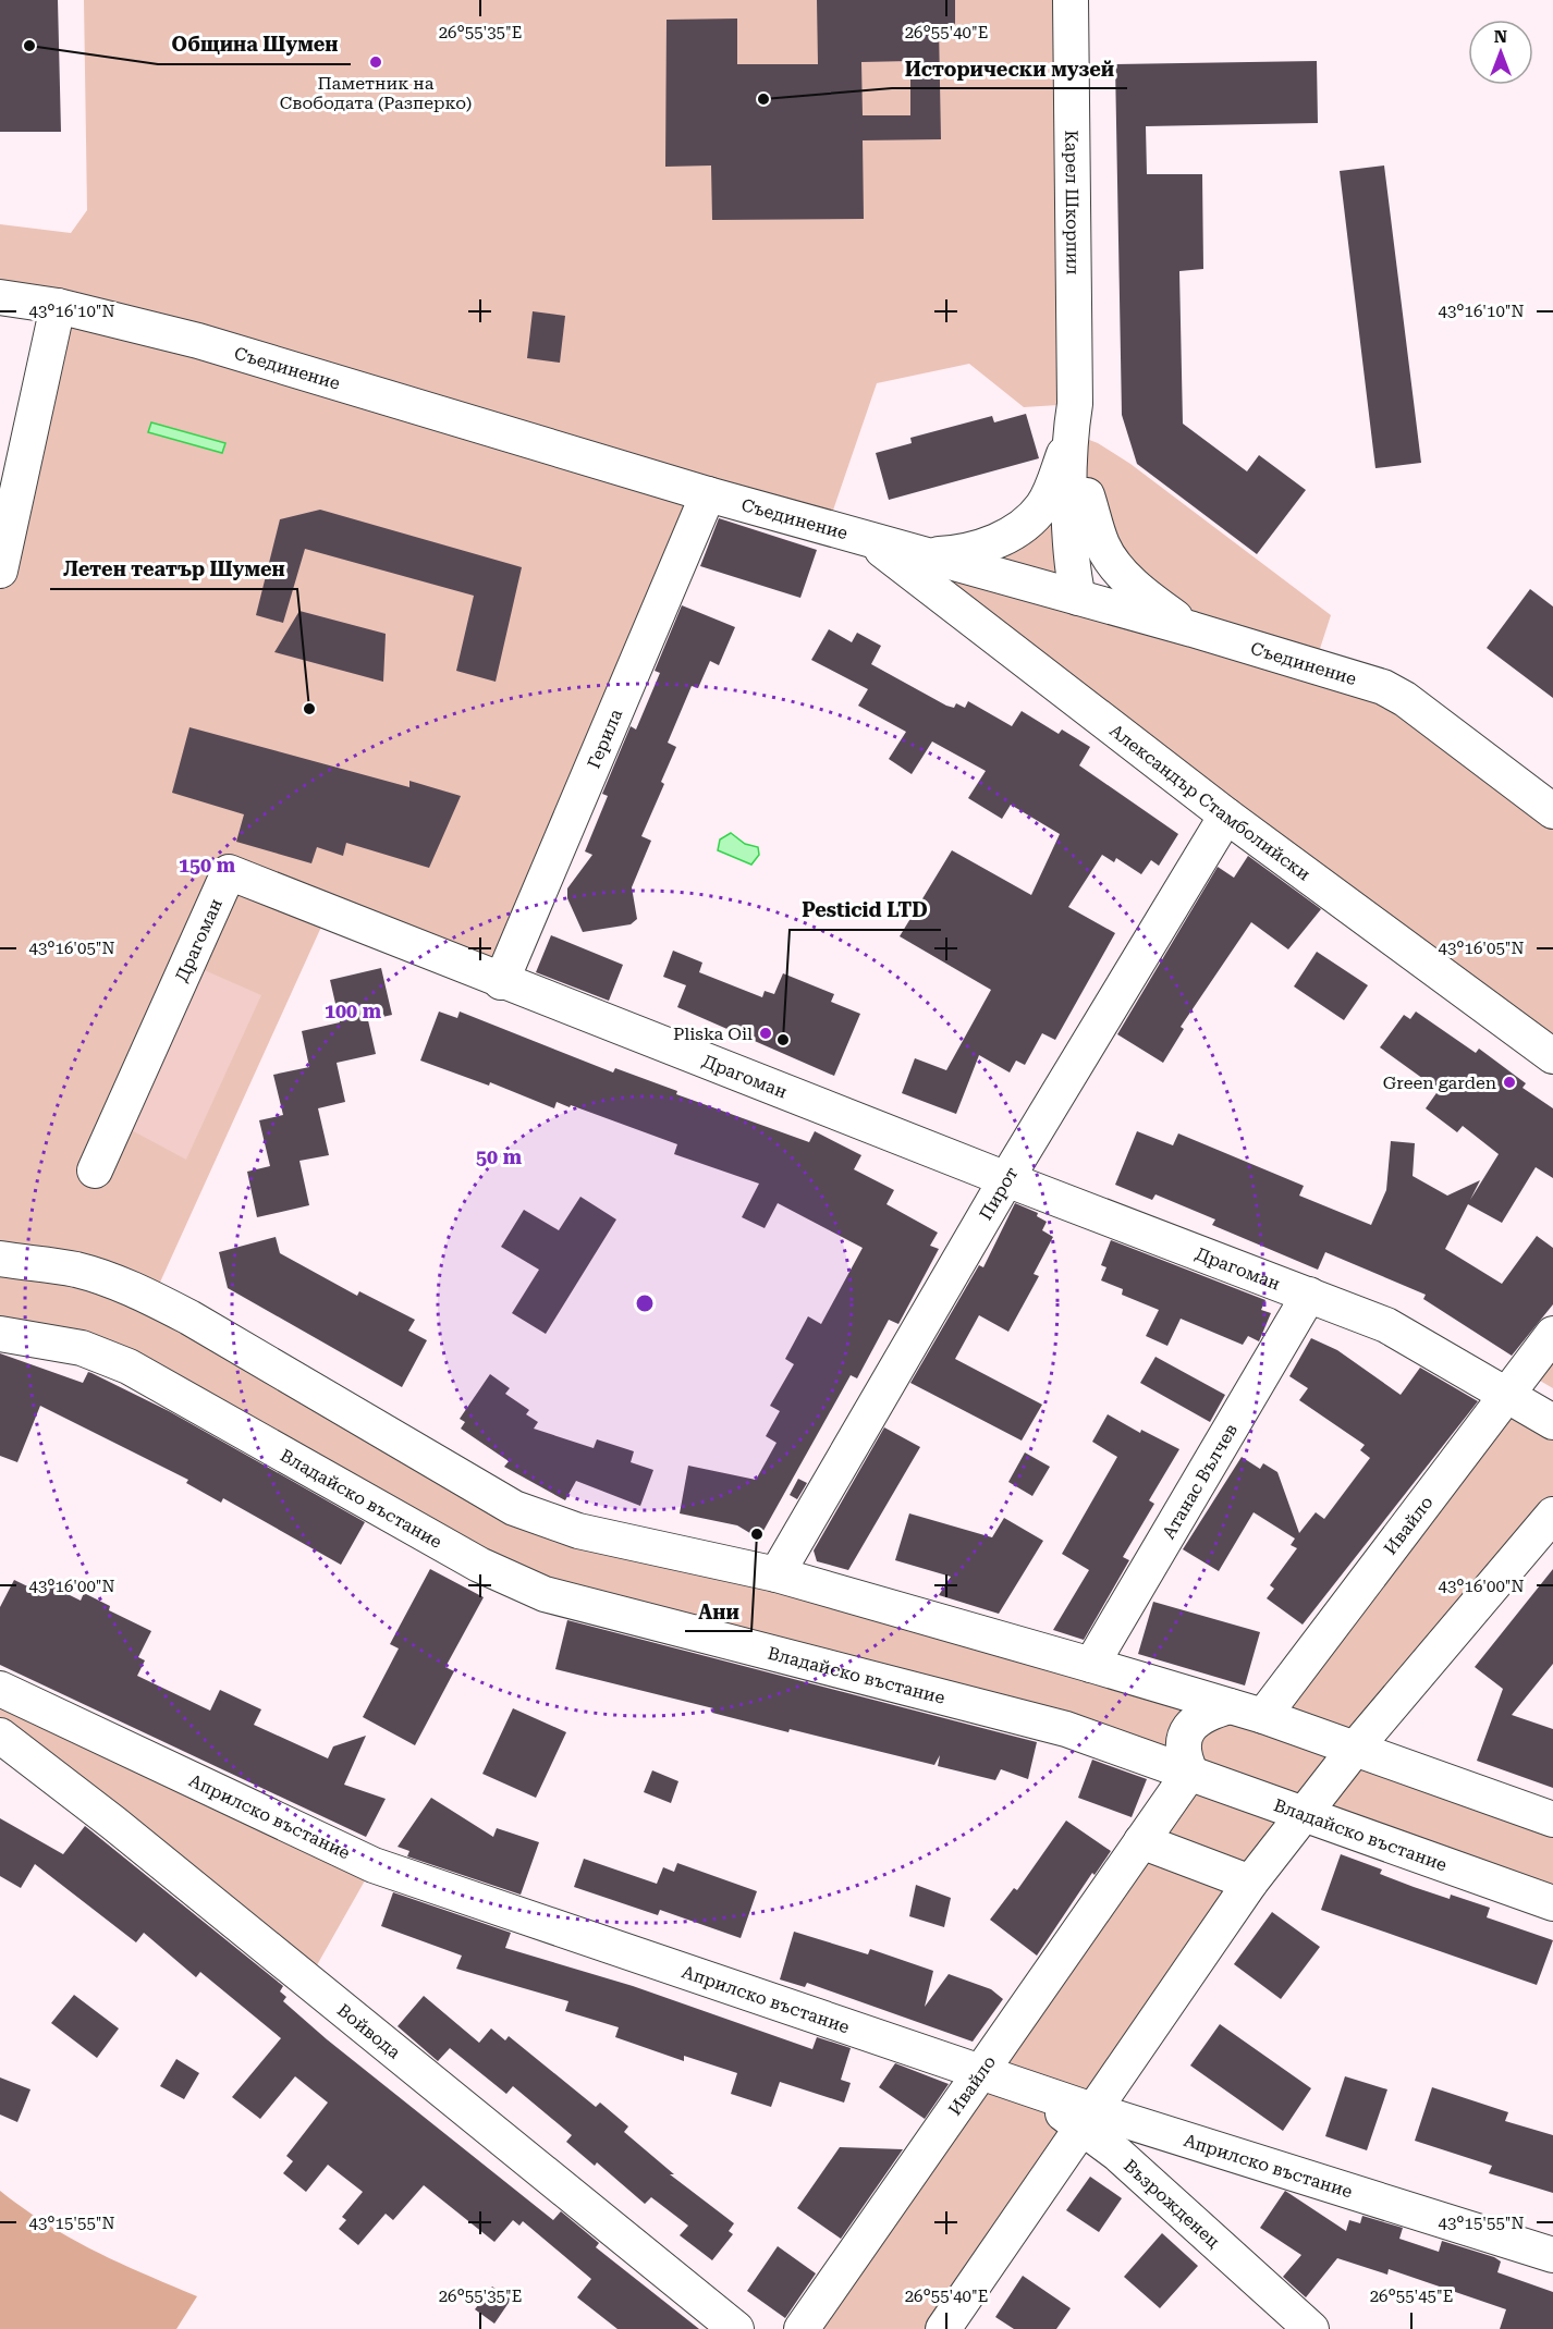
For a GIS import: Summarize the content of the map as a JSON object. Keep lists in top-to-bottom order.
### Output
{
  "streets": {
    "street": [
      "Карел Шкорпил",
      "Съединение",
      "Герила",
      "Александър Стамболийски",
      "Драгоман",
      "Пирот",
      "Атанас Вълчев",
      "Владайско въстание",
      "Ивайло",
      "Априлско въстание",
      "Войвода",
      "Възрожденец"
    ]
  },
  "crossings": [
    ["Карел Шкорпил", "Съединение"],
    ["Съединение", "Герила"],
    ["Съединение", "Александър Стамболийски"],
    ["Герила", "Драгоман"],
    ["Александър Стамболийски", "Пирот"],
    ["Драгоман", "Пирот"],
    ["Драгоман", "Атанас Вълчев"],
    ["Драгоман", "Ивайло"],
    ["Владайско въстание", "Ивайло"],
    ["Ивайло", "Априлско въстание"],
    ["Априлско въстание", "Възрожденец"]
  ],
  "places": [
    "Община Шумен",
    "Паметник на Свободата (Разперко)",
    "Исторически музей",
    "Летен театър Шумен",
    "Pliska Oil",
    "Pesticid LTD",
    "Green garden",
    "Ани"
  ],
  "north": "top",
  "coordinates": [
    "26°55'35\"E",
    "26°55'40\"E",
    "43°16'10\"N",
    "43°16'05\"N",
    "43°16'00\"N",
    "43°15'55\"N",
    "26°55'45\"E"
  ],
  "rings": ["150 m", "100 m", "50 m"]
}
